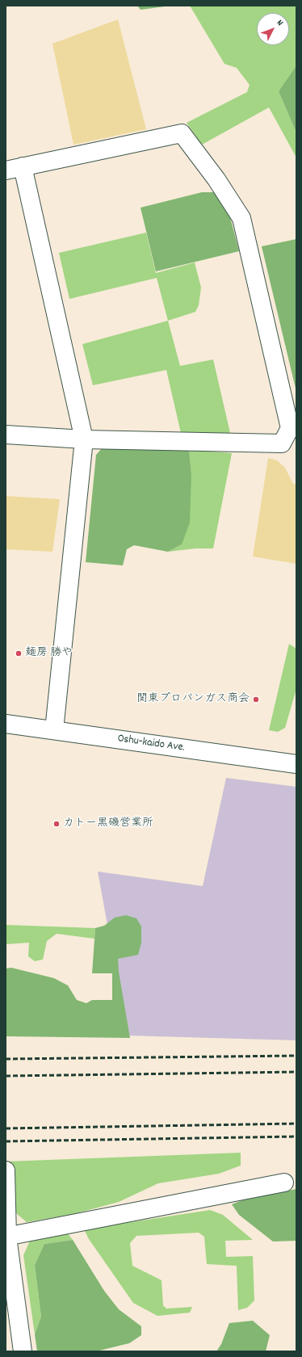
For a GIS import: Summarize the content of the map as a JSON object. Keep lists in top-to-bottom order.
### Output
{
  "streets": {
    "street": ["Oshu-kaido Ave."]
  },
  "places": ["麺房 勝や", "関東プロパンガス商会", "カトー黒磯営業所"],
  "north": "top right"
}
